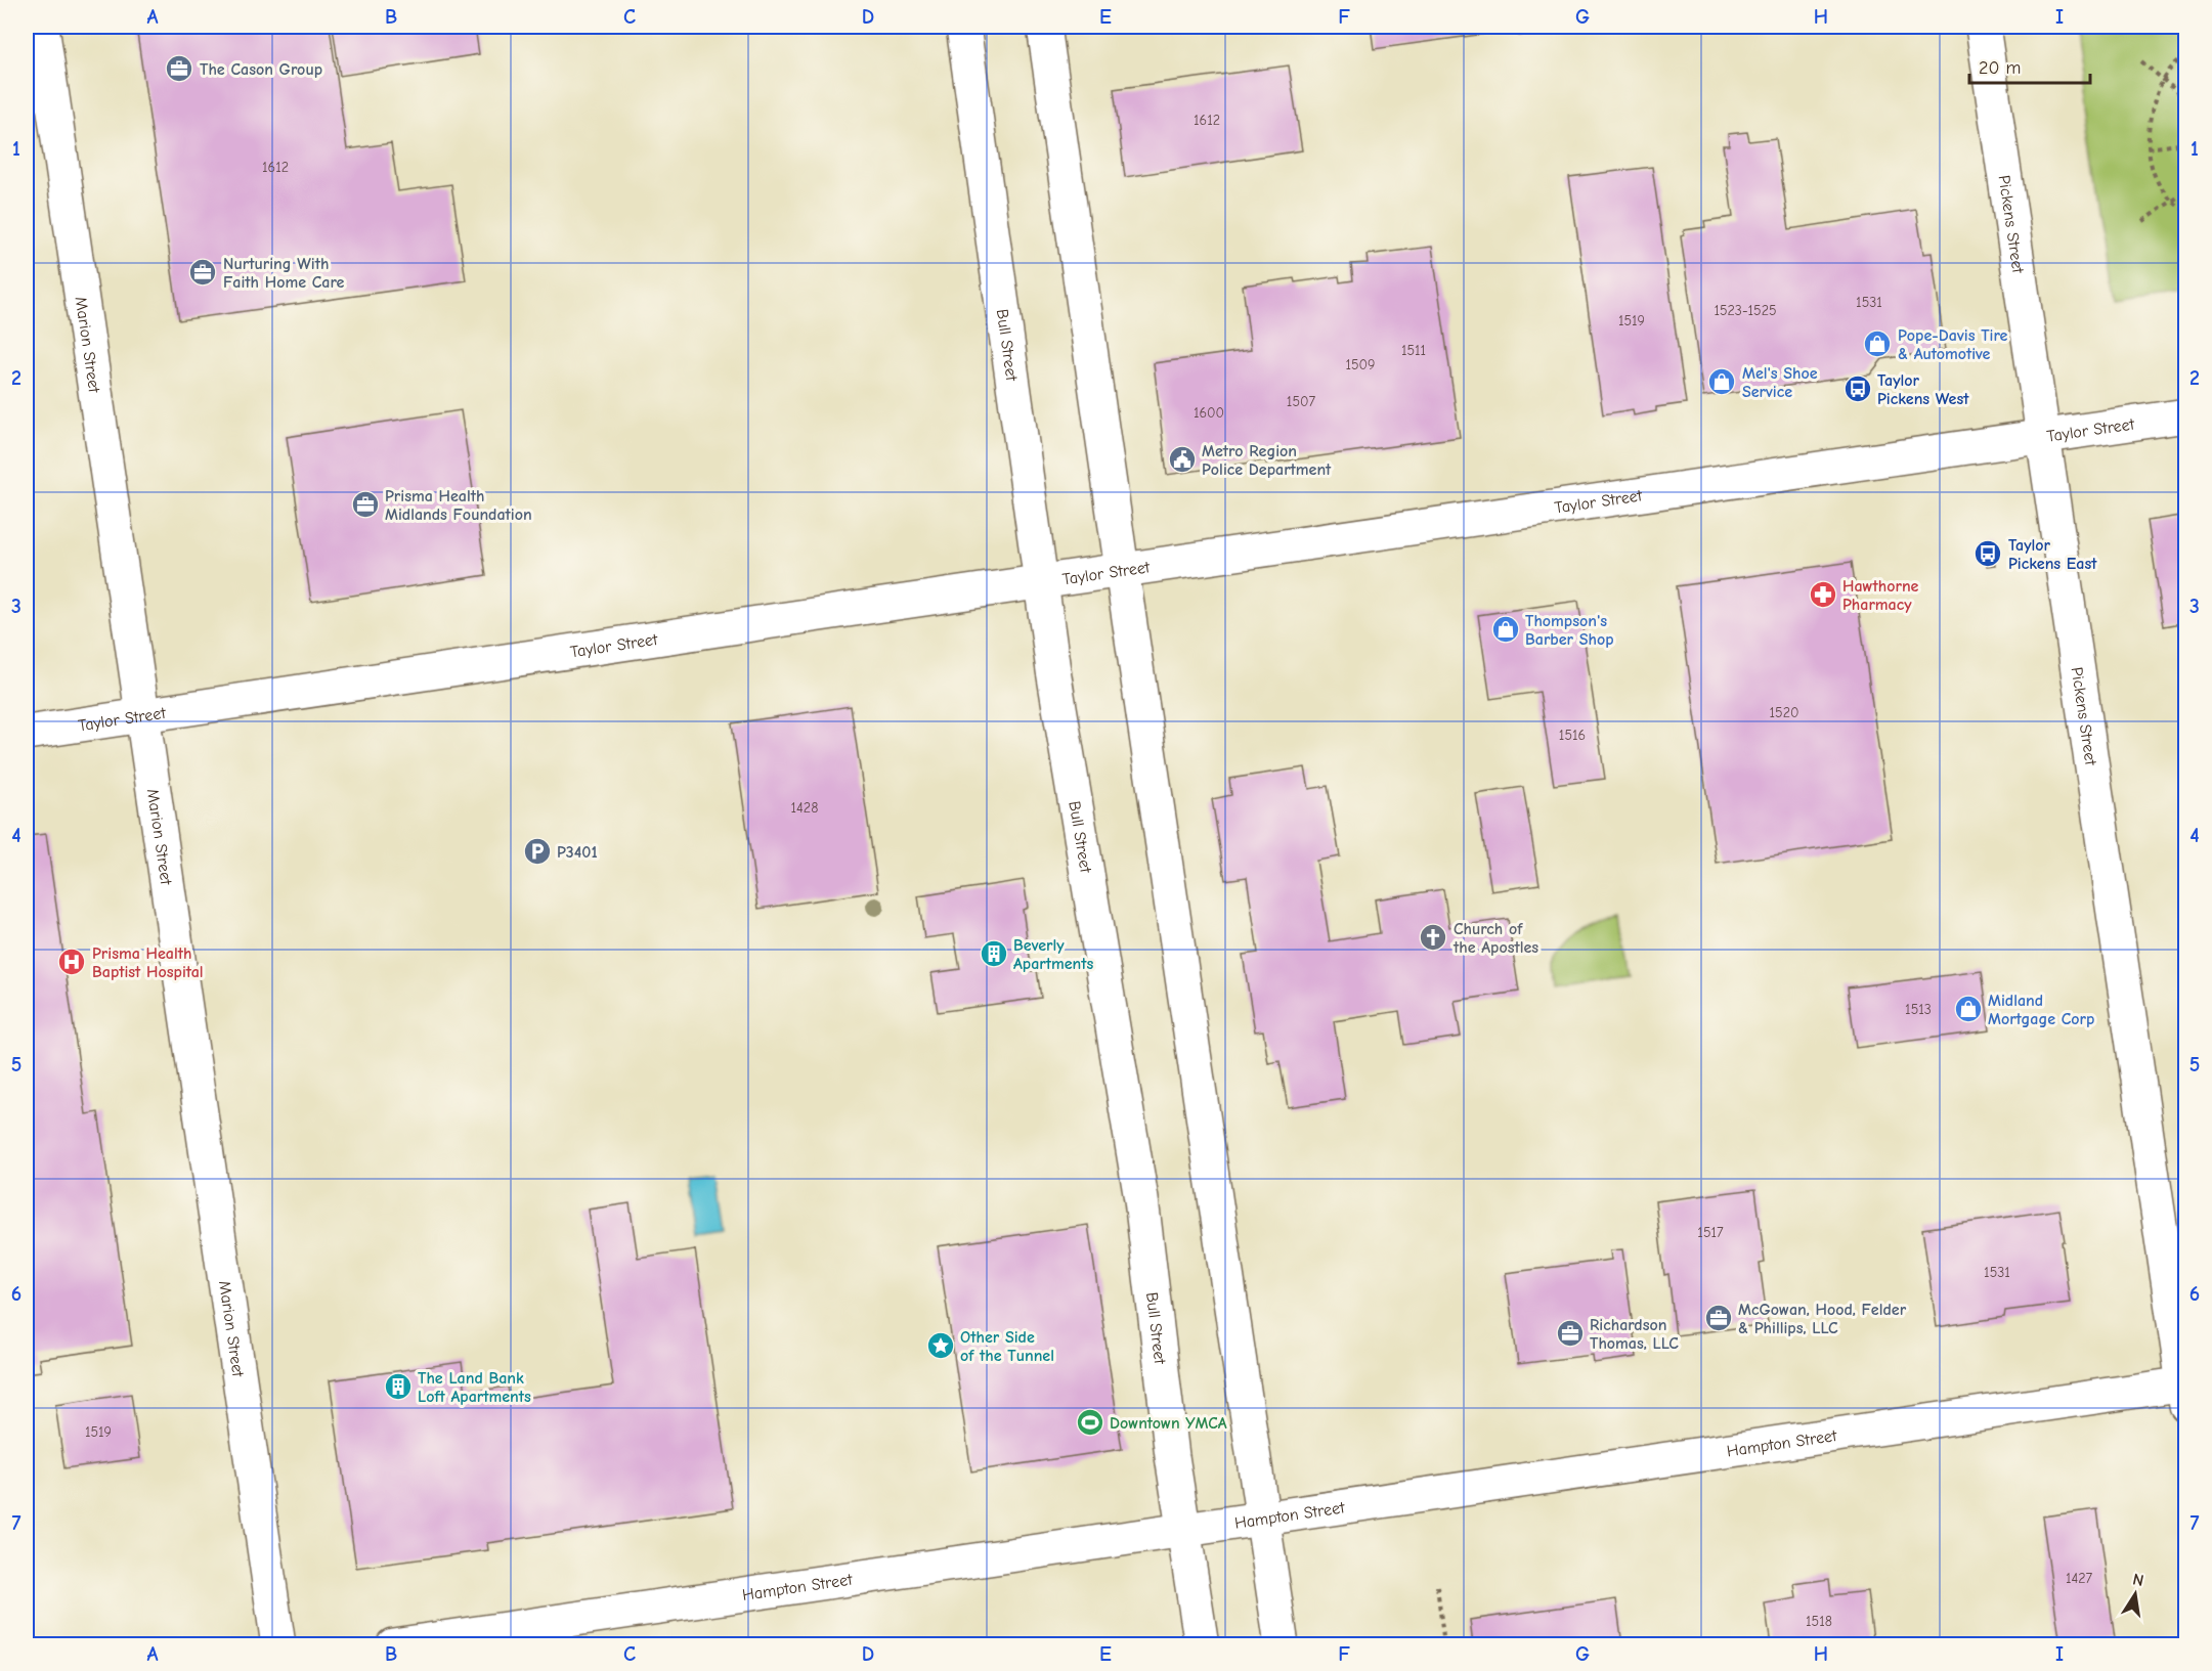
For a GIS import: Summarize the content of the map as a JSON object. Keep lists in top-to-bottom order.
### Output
{
  "streets": {
    "main road": [
      "Pickens Street",
      "Marion Street",
      "Bull Street",
      "Taylor Street",
      "Hampton Street"
    ]
  },
  "crossings": [
    ["Pickens Street", "Taylor Street"],
    ["Pickens Street", "Hampton Street"],
    ["Marion Street", "Taylor Street"],
    ["Bull Street", "Taylor Street"],
    ["Bull Street", "Hampton Street"]
  ],
  "places": {
    "office": [
      "The Cason Group",
      "Nurturing With Faith Home Care",
      "Prisma Health Midlands Foundation",
      "McGowan, Hood, Felder & Phillips, LLC",
      "Richardson Thomas, LLC"
    ],
    "shop": [
      "Pope-Davis Tire & Automotive",
      "Mel's Shoe Service",
      "Thompson's Barber Shop",
      "Midland Mortgage Corp"
    ],
    "bus stop": ["Taylor Pickens West", "Taylor Pickens East"],
    "public building": ["Metro Region Police Department"],
    "pharmacy": ["Hawthorne Pharmacy"],
    "parking": ["P3401"],
    "church": ["Church of the Apostles"],
    "building": ["Beverly Apartments", "The Land Bank Loft Apartments"],
    "hospital": ["Prisma Health Baptist Hospital"],
    "place": ["Other Side of the Tunnel"],
    "sports": ["Downtown YMCA"]
  },
  "house_numbers": [
    "1612",
    "1612",
    "1531",
    "1523-1525",
    "1519",
    "1511",
    "1509",
    "1507",
    "1600",
    "1520",
    "1516",
    "1428",
    "1513",
    "1517",
    "1531",
    "1519",
    "1427",
    "1518"
  ],
  "scale_bar": "20 m",
  "north": "top",
  "grid": {
    "columns": [
      "A",
      "B",
      "C",
      "D",
      "E",
      "F",
      "G",
      "H",
      "I"
    ],
    "rows": [
      "1",
      "2",
      "3",
      "4",
      "5",
      "6",
      "7"
    ]
  }
}
